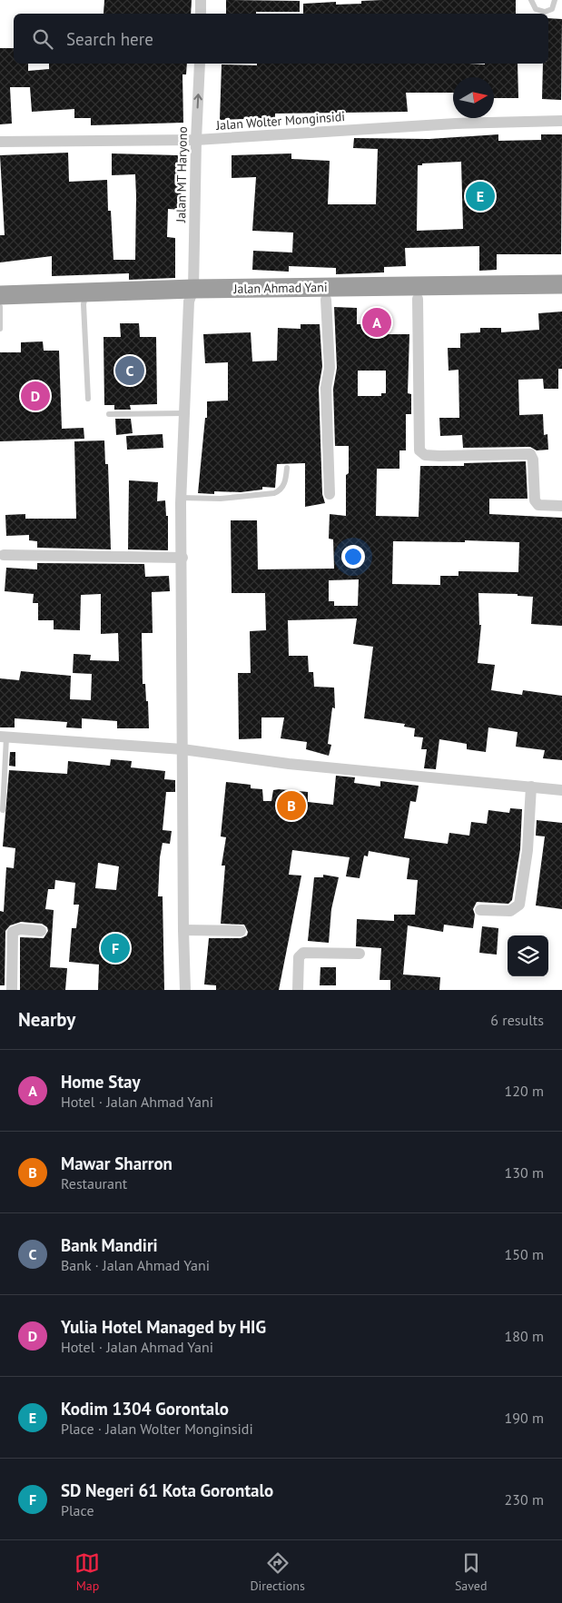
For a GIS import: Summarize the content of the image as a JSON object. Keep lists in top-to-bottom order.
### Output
{
  "streets": {
    "highway": ["Jalan Ahmad Yani"],
    "street": ["Jalan Wolter Monginsidi", "Jalan MT Haryono"]
  },
  "crossings": [
    ["Jalan Wolter Monginsidi", "Jalan MT Haryono"],
    ["Jalan MT Haryono", "Jalan Ahmad Yani"]
  ],
  "north": "right",
  "page": {
    "search": "Search here",
    "pins": [
      "E",
      "A",
      "C",
      "D",
      "B",
      "F"
    ],
    "heading": ["Nearby", "6 results"],
    "list": [
      {
        "mark": "A",
        "name": "Home Stay",
        "note": "Hotel · Jalan Ahmad Yani",
        "value": "120 m"
      },
      {
        "mark": "B",
        "name": "Mawar Sharron",
        "note": "Restaurant",
        "value": "130 m"
      },
      {
        "mark": "C",
        "name": "Bank Mandiri",
        "note": "Bank · Jalan Ahmad Yani",
        "value": "150 m"
      },
      {
        "mark": "D",
        "name": "Yulia Hotel Managed by HIG",
        "note": "Hotel · Jalan Ahmad Yani",
        "value": "180 m"
      },
      {
        "mark": "E",
        "name": "Kodim 1304 Gorontalo",
        "note": "Place · Jalan Wolter Monginsidi",
        "value": "190 m"
      },
      {
        "mark": "F",
        "name": "SD Negeri 61 Kota Gorontalo",
        "note": "Place",
        "value": "230 m"
      }
    ],
    "nav": ["Map", "Directions", "Saved"]
  }
}
